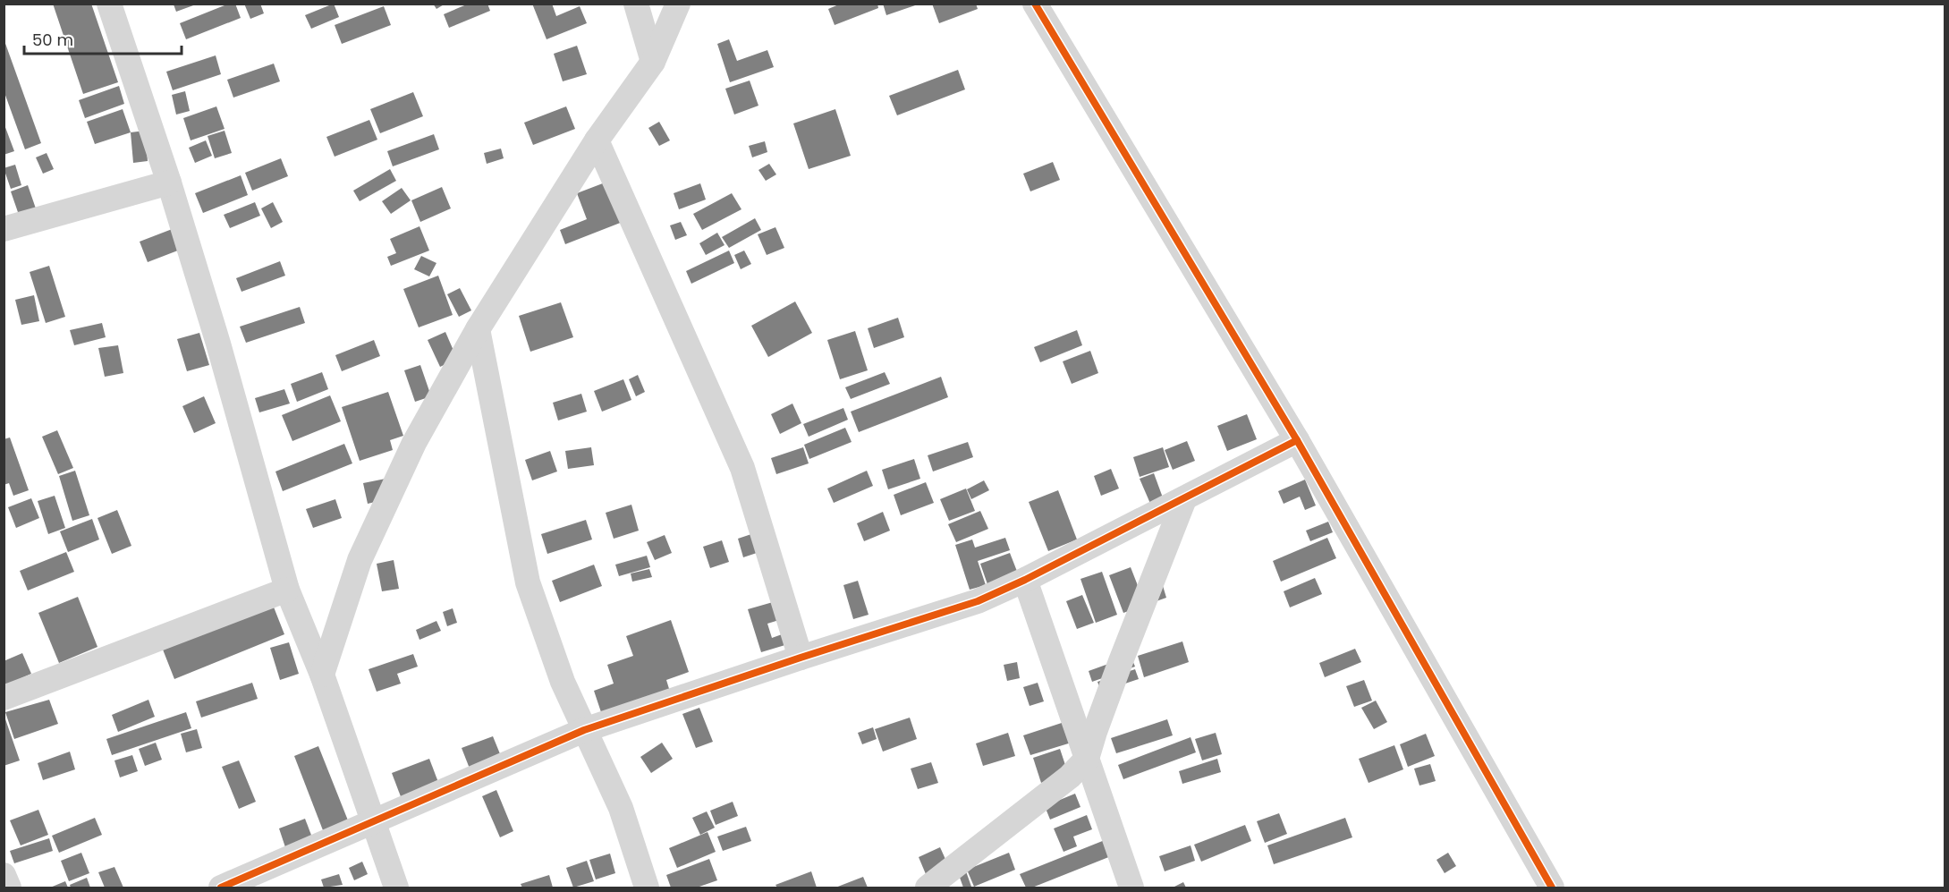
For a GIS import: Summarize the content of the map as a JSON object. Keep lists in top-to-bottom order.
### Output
{
  "scale_bar": "50 m"
}
